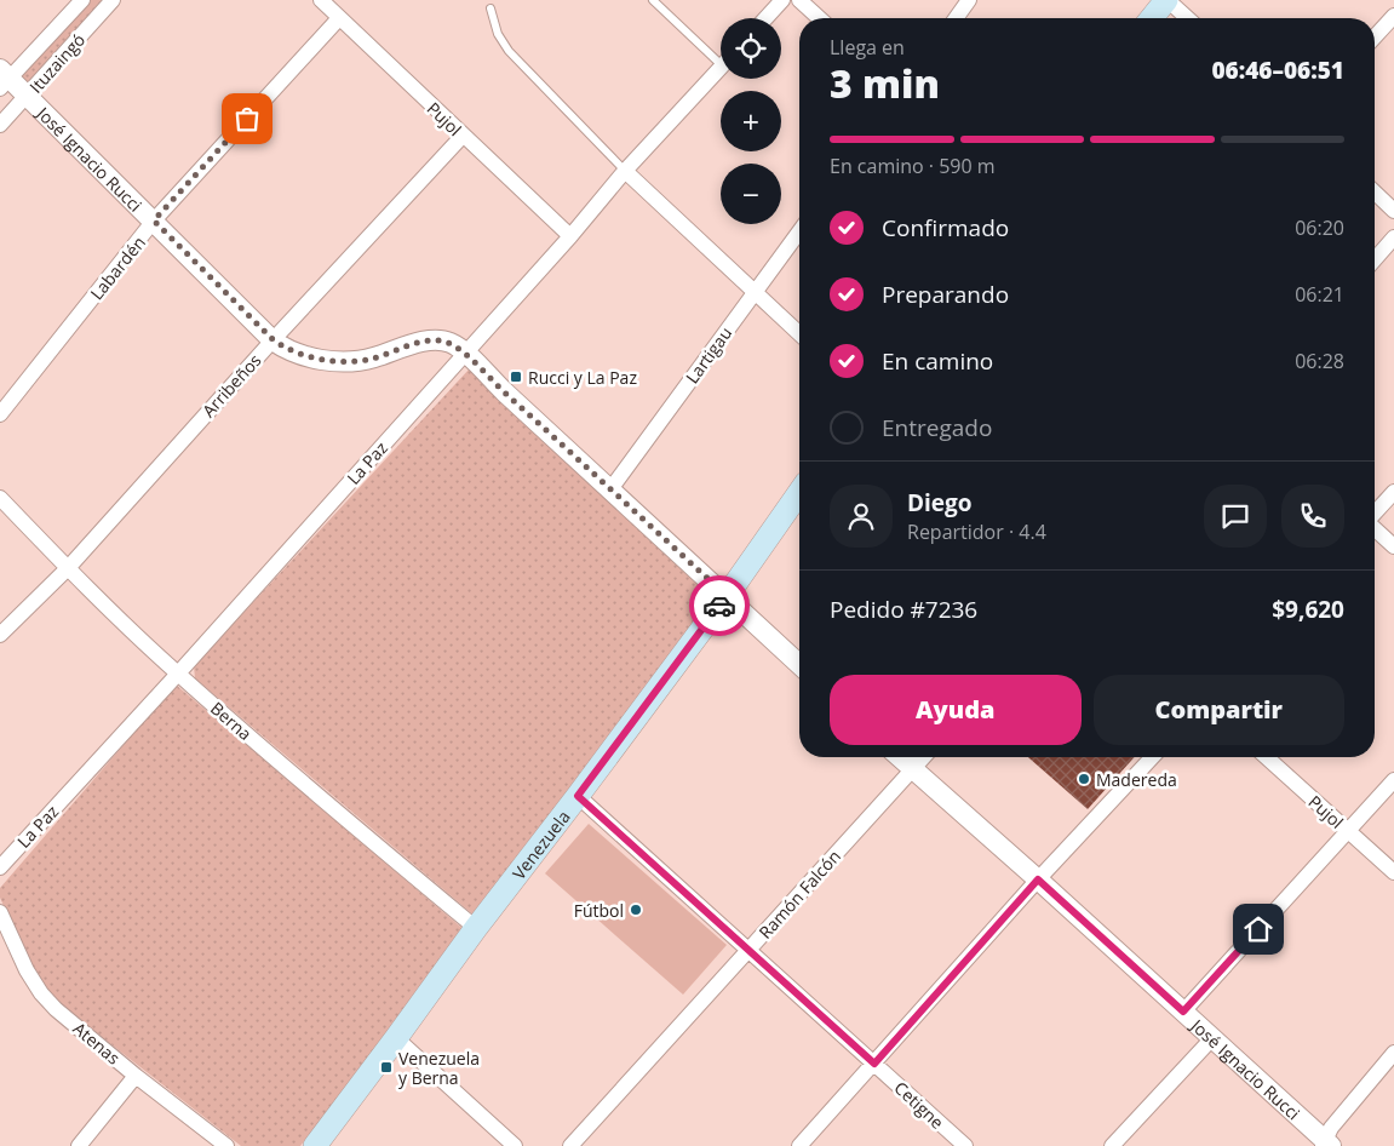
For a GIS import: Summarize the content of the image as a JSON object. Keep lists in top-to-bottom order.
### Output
{
  "streets": {
    "main road": ["Venezuela"],
    "street": [
      "Ituzaingó",
      "Pujol",
      "José Ignacio Rucci",
      "Labardén",
      "Lartigau",
      "Arribeños",
      "La Paz",
      "Berna",
      "Ramón Falcón",
      "Atenas",
      "Cetigne"
    ]
  },
  "crossings": [
    ["Ituzaingó", "José Ignacio Rucci"],
    ["Pujol", "Labardén"],
    ["Pujol", "Arribeños"],
    ["Pujol", "La Paz"],
    ["José Ignacio Rucci", "Labardén"],
    ["José Ignacio Rucci", "Lartigau"],
    ["José Ignacio Rucci", "Arribeños"],
    ["José Ignacio Rucci", "La Paz"],
    ["José Ignacio Rucci", "Venezuela"],
    ["José Ignacio Rucci", "Ramón Falcón"],
    ["Arribeños", "Berna"],
    ["La Paz", "Berna"],
    ["Berna", "Venezuela"],
    ["Venezuela", "Cetigne"],
    ["Ramón Falcón", "Cetigne"]
  ],
  "places": {
    "transit": ["Rucci y La Paz", "Venezuela y Berna"],
    "other": ["Madereda", "Fútbol"]
  },
  "page": {
    "map_buttons": ["+", "−"],
    "heading": ["3 min", "Llega en", "06:46–06:51"],
    "panel": [
      "Diego",
      "Repartidor · 4.4",
      "Pedido #7236",
      "$9,620"
    ],
    "bar": "En camino · 590 m",
    "list": [
      ["Confirmado", "06:20"],
      ["Preparando", "06:21"],
      ["En camino", "06:28"],
      "Entregado"
    ],
    "buttons": ["Ayuda", "Compartir"]
  }
}
